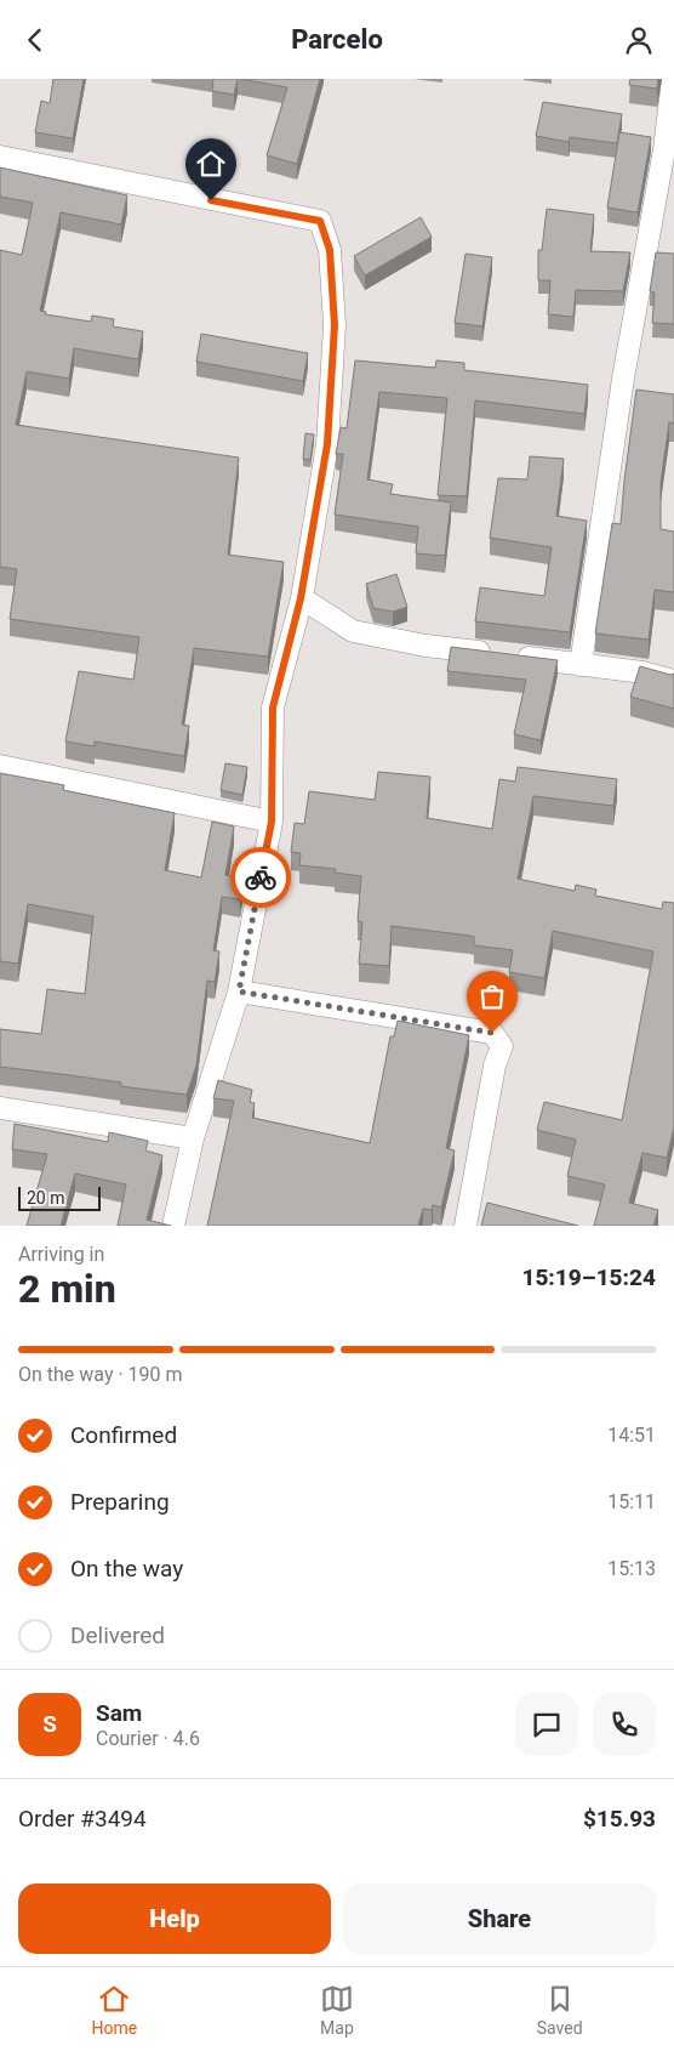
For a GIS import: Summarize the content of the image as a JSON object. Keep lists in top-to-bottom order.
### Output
{
  "scale_bar": "20 m",
  "page": {
    "header": "Parcelo",
    "scale": "20 m",
    "heading": ["2 min", "Arriving in", "15:19–15:24"],
    "panel": [
      "Sam",
      "Courier · 4.6",
      "Order #3494",
      "$15.93"
    ],
    "bar": "On the way · 190 m",
    "list": [
      ["Confirmed", "14:51"],
      ["Preparing", "15:11"],
      ["On the way", "15:13"],
      "Delivered"
    ],
    "round": "S",
    "buttons": ["Help", "Share"],
    "tabs": ["Home", "Map", "Saved"]
  }
}
